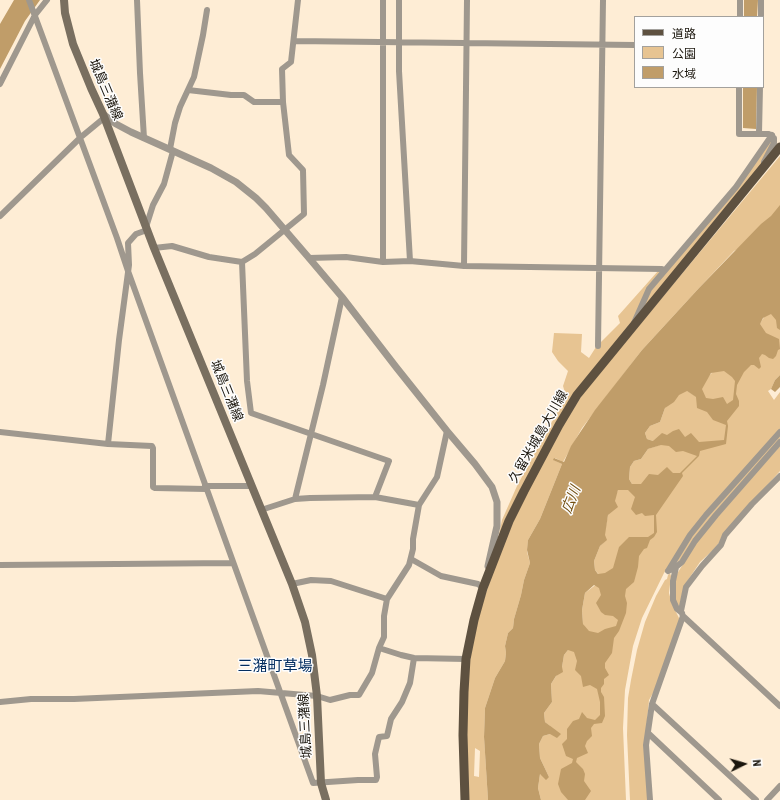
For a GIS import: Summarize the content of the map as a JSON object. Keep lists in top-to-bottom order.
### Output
{
  "streets": {
    "main road": ["城島三潴線", "久留米城島大川線"]
  },
  "districts": ["三潴町草場"],
  "water": ["広川"],
  "legend": ["道路", "公園", "水域"],
  "north": "right"
}
